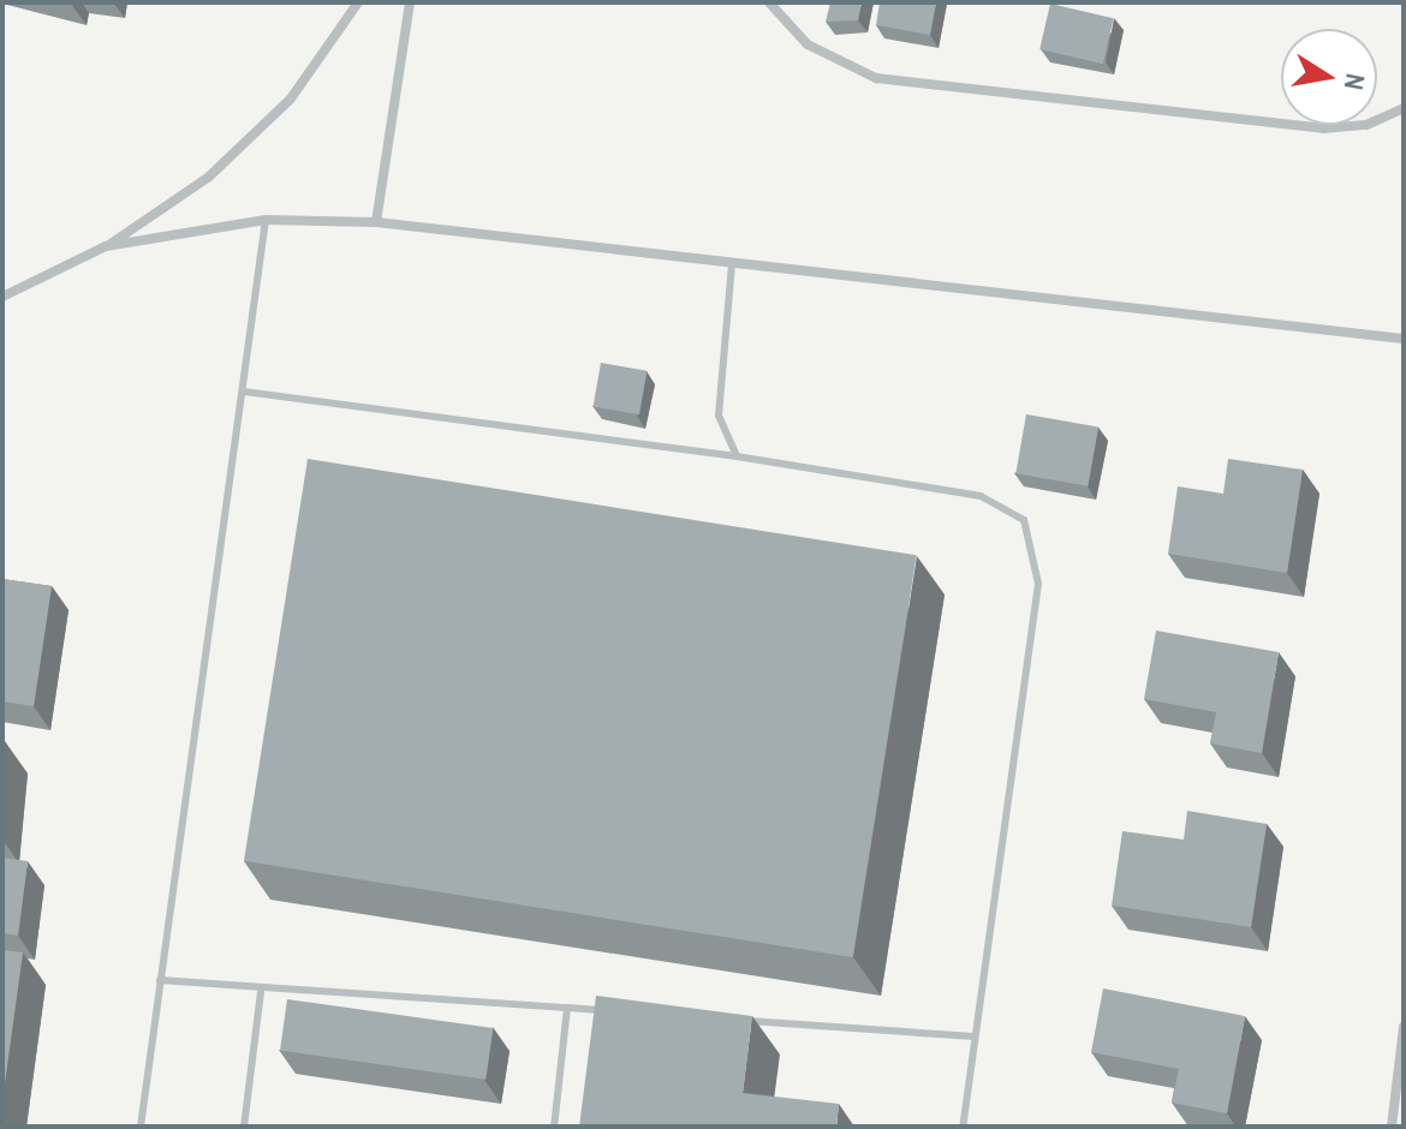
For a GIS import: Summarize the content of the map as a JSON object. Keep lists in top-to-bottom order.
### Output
{
  "north": "right"
}
